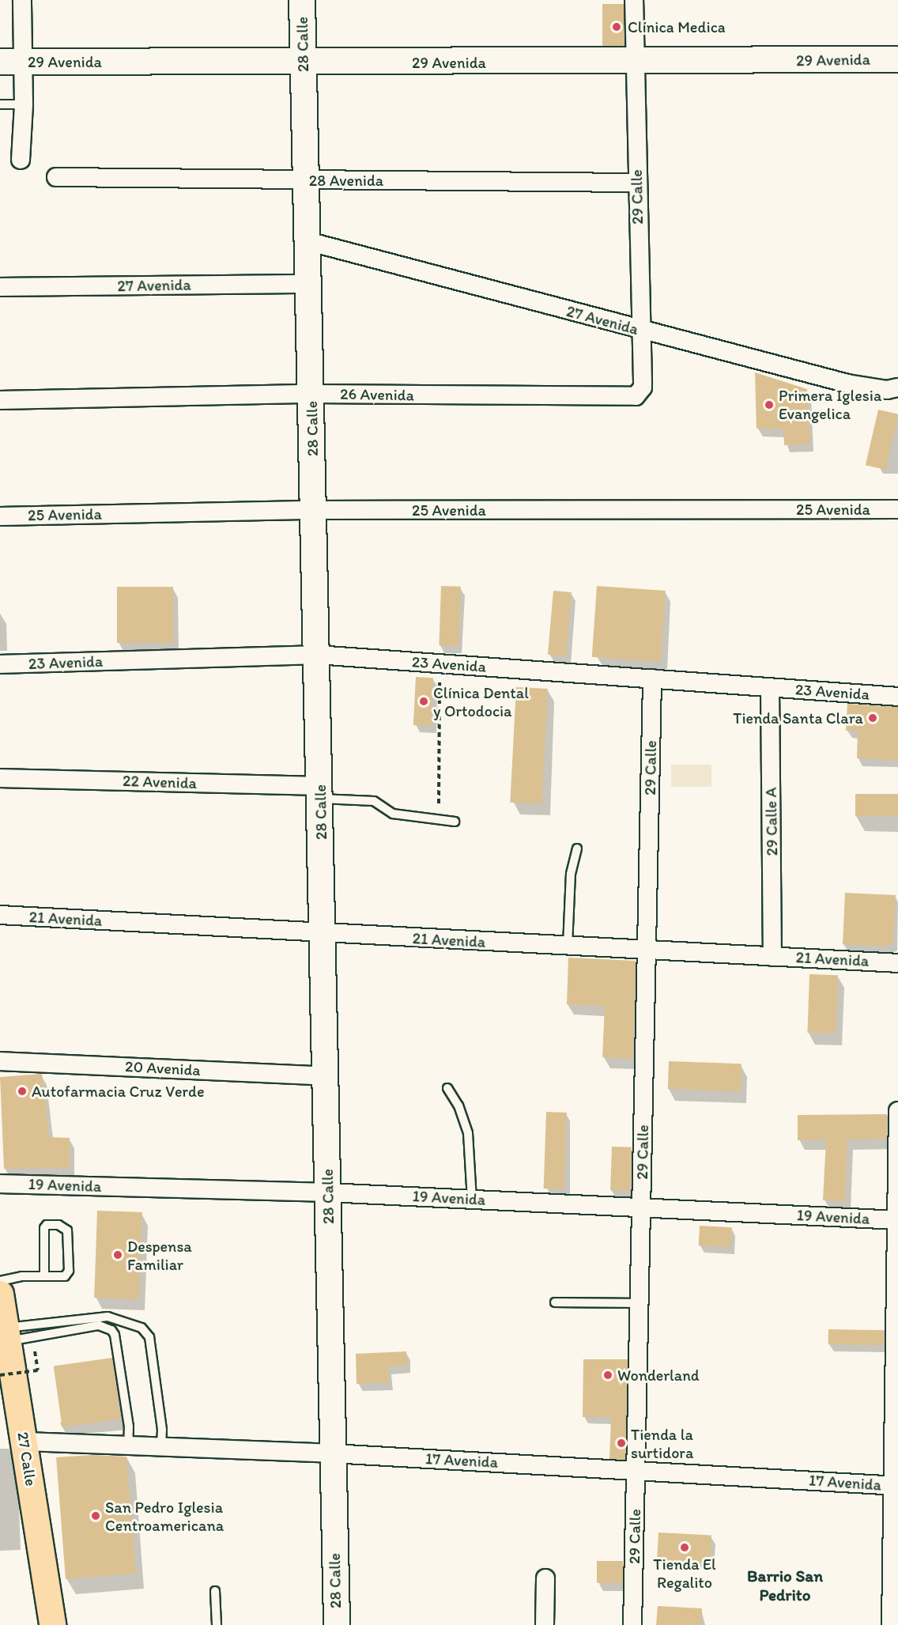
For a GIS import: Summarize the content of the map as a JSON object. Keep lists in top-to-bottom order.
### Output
{
  "streets": {
    "main road": ["27 Calle"],
    "street": [
      "28 Calle",
      "29 Avenida",
      "28 Avenida",
      "29 Calle",
      "27 Avenida",
      "26 Avenida",
      "25 Avenida",
      "23 Avenida",
      "22 Avenida",
      "29 Calle A",
      "21 Avenida",
      "20 Avenida",
      "19 Avenida",
      "17 Avenida"
    ]
  },
  "crossings": [
    ["28 Calle", "29 Avenida"],
    ["28 Calle", "28 Avenida"],
    ["28 Calle", "27 Avenida"],
    ["28 Calle", "26 Avenida"],
    ["28 Calle", "25 Avenida"],
    ["28 Calle", "23 Avenida"],
    ["28 Calle", "22 Avenida"],
    ["28 Calle", "21 Avenida"],
    ["28 Calle", "20 Avenida"],
    ["28 Calle", "19 Avenida"],
    ["28 Calle", "17 Avenida"],
    ["29 Avenida", "29 Calle"],
    ["28 Avenida", "29 Calle"],
    ["29 Calle", "27 Avenida"],
    ["29 Calle", "26 Avenida"],
    ["29 Calle", "23 Avenida"],
    ["29 Calle", "21 Avenida"],
    ["29 Calle", "19 Avenida"],
    ["29 Calle", "17 Avenida"],
    ["23 Avenida", "29 Calle A"],
    ["29 Calle A", "21 Avenida"],
    ["27 Calle", "17 Avenida"]
  ],
  "districts": ["Barrio San Pedrito"],
  "places": [
    "Clínica Medica",
    "Primera Iglesia Evangelica",
    "Clínica Dental y Ortodocia",
    "Tienda Santa Clara",
    "Autofarmacia Cruz Verde",
    "Despensa Familiar",
    "Wonderland",
    "Tienda la surtidora",
    "San Pedro Iglesia Centroamericana",
    "Tienda El Regalito"
  ]
}
